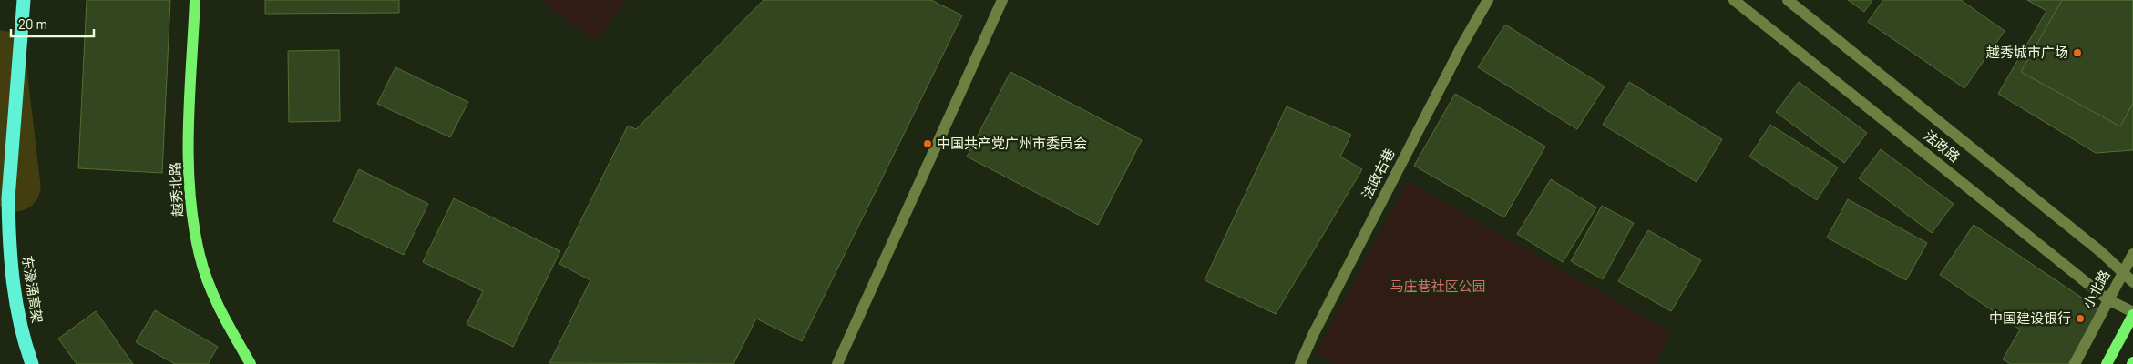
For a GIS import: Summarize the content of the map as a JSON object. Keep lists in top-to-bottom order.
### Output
{
  "streets": {
    "highway": ["东濠涌高架"],
    "main road": ["越秀北路"],
    "street": ["法政路", "法政右巷", "小北路"]
  },
  "crossings": [
    ["法政路", "小北路"]
  ],
  "parks": ["马庄巷社区公园"],
  "places": ["越秀城市广场", "中国共产党广州市委员会", "中国建设银行"],
  "scale_bar": "20 m"
}
